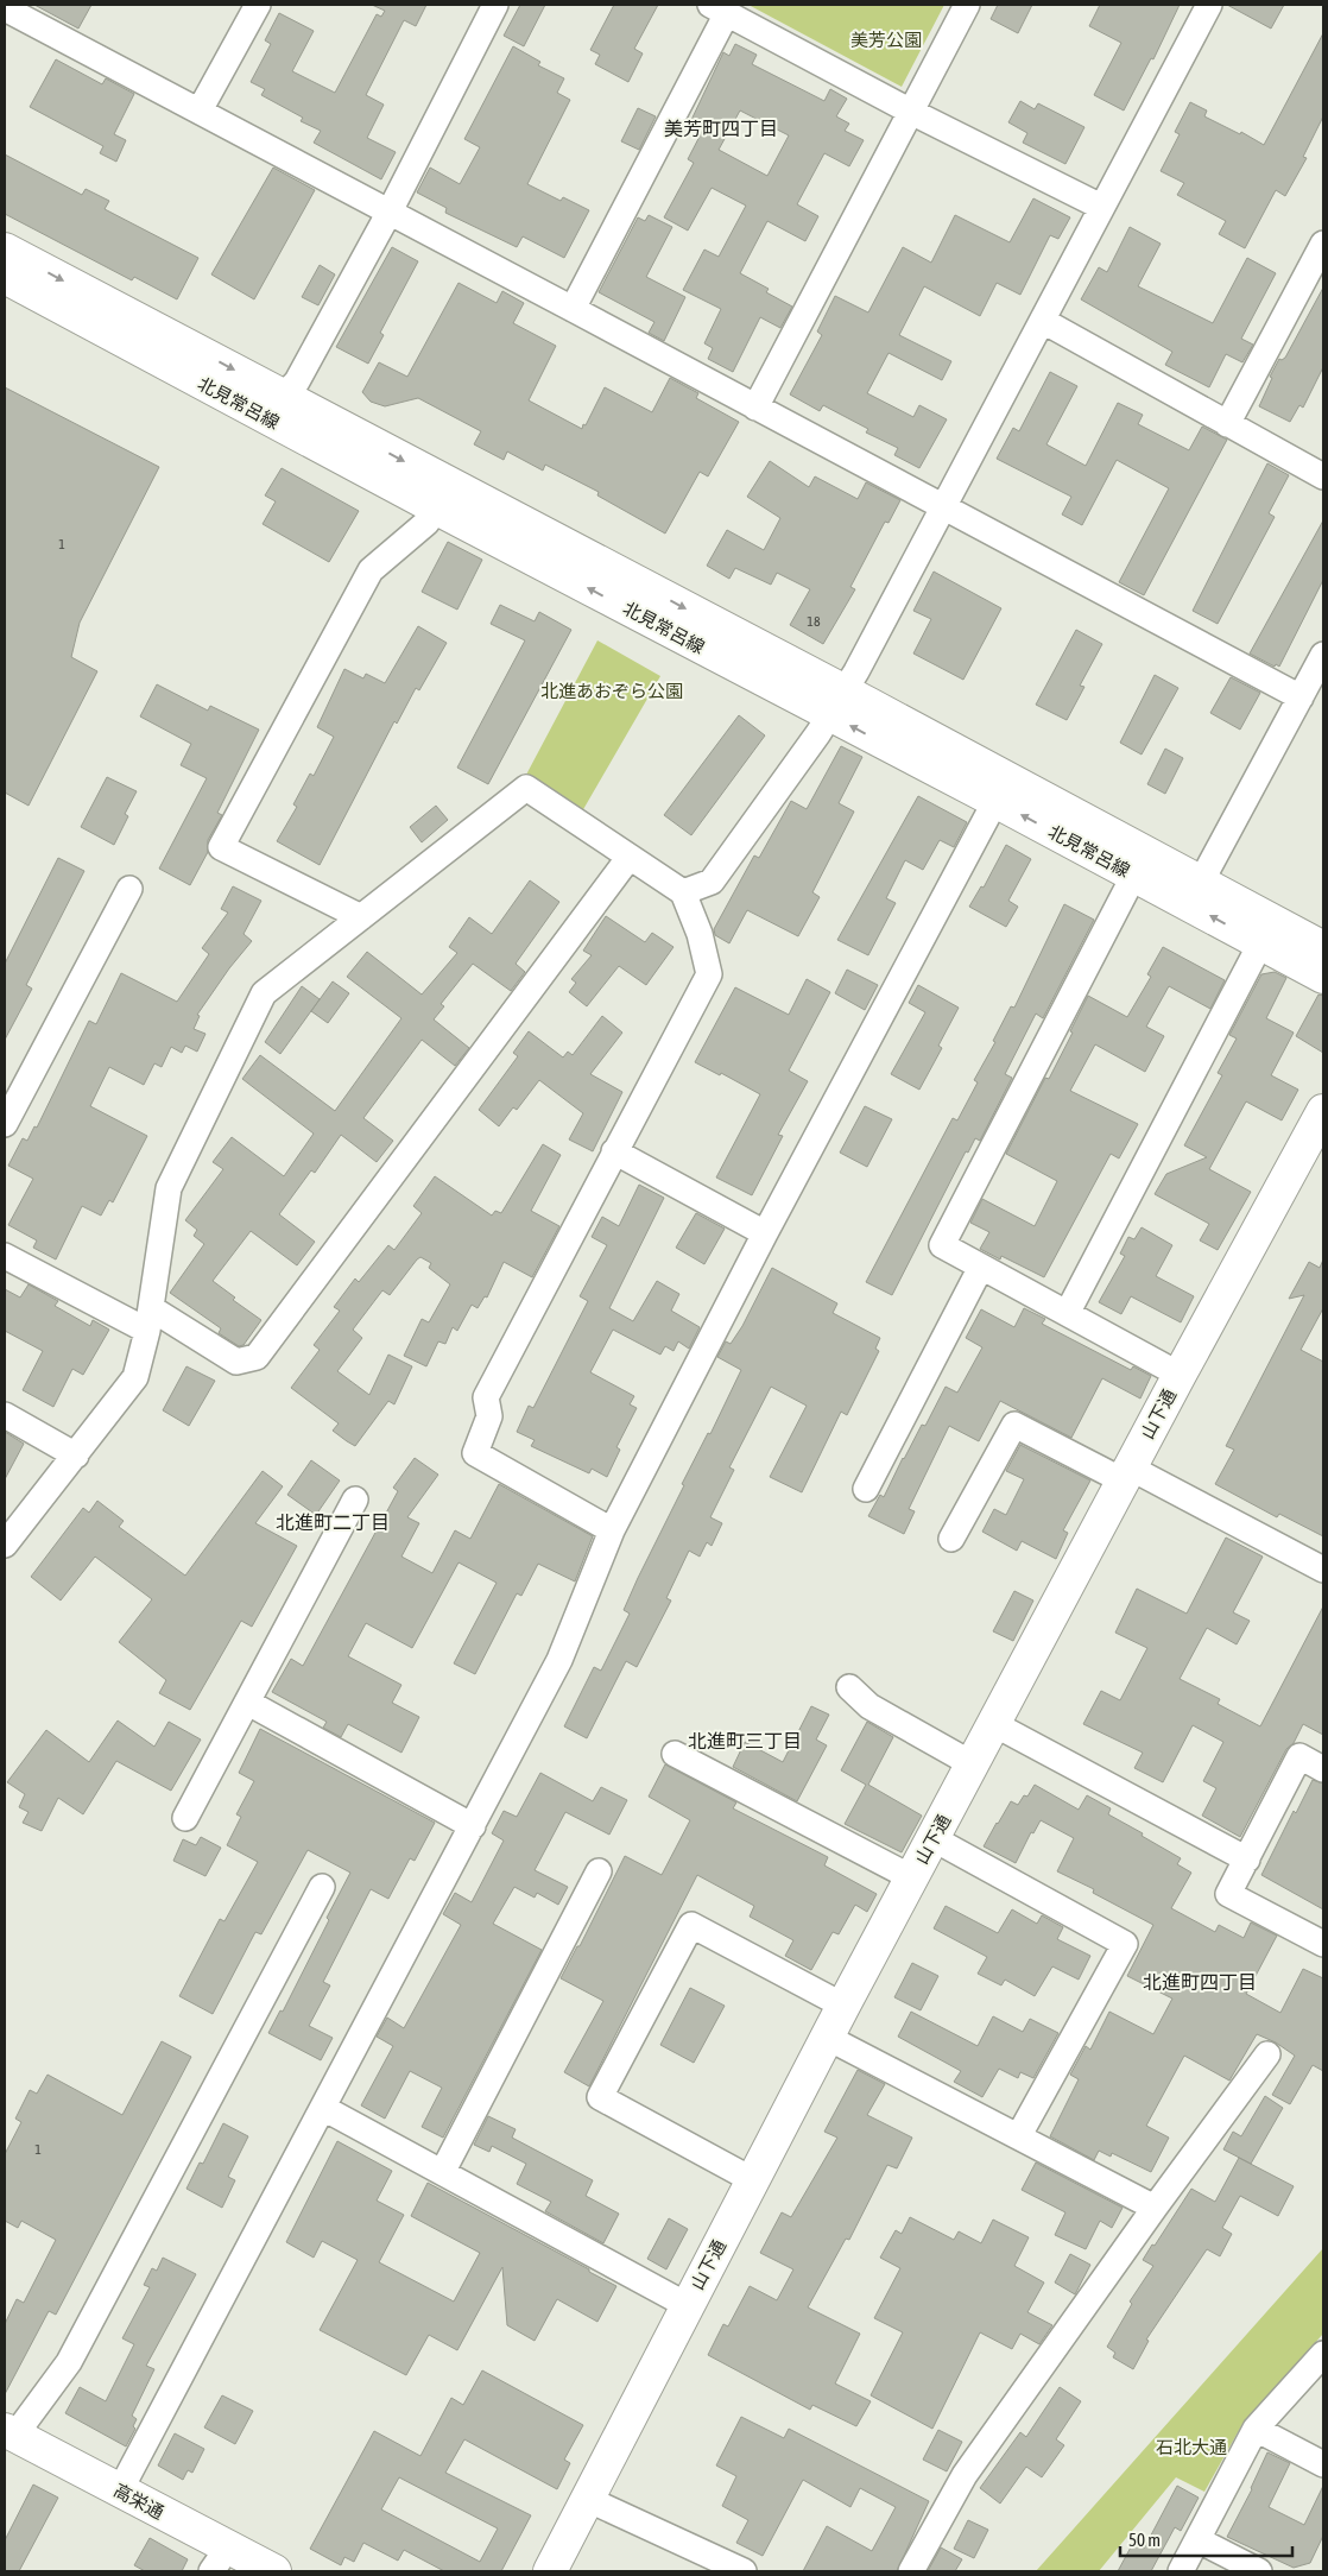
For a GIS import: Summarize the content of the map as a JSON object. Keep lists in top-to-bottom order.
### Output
{
  "streets": {
    "main road": ["北見常呂線", "山下通", "高栄通"]
  },
  "districts": [
    "美芳町四丁目",
    "北進町二丁目",
    "北進町三丁目",
    "北進町四丁目"
  ],
  "parks": ["美芳公園", "北進あおぞら公園", "石北大通"],
  "house_numbers": ["1", "18", "1"],
  "scale_bar": "50 m"
}
